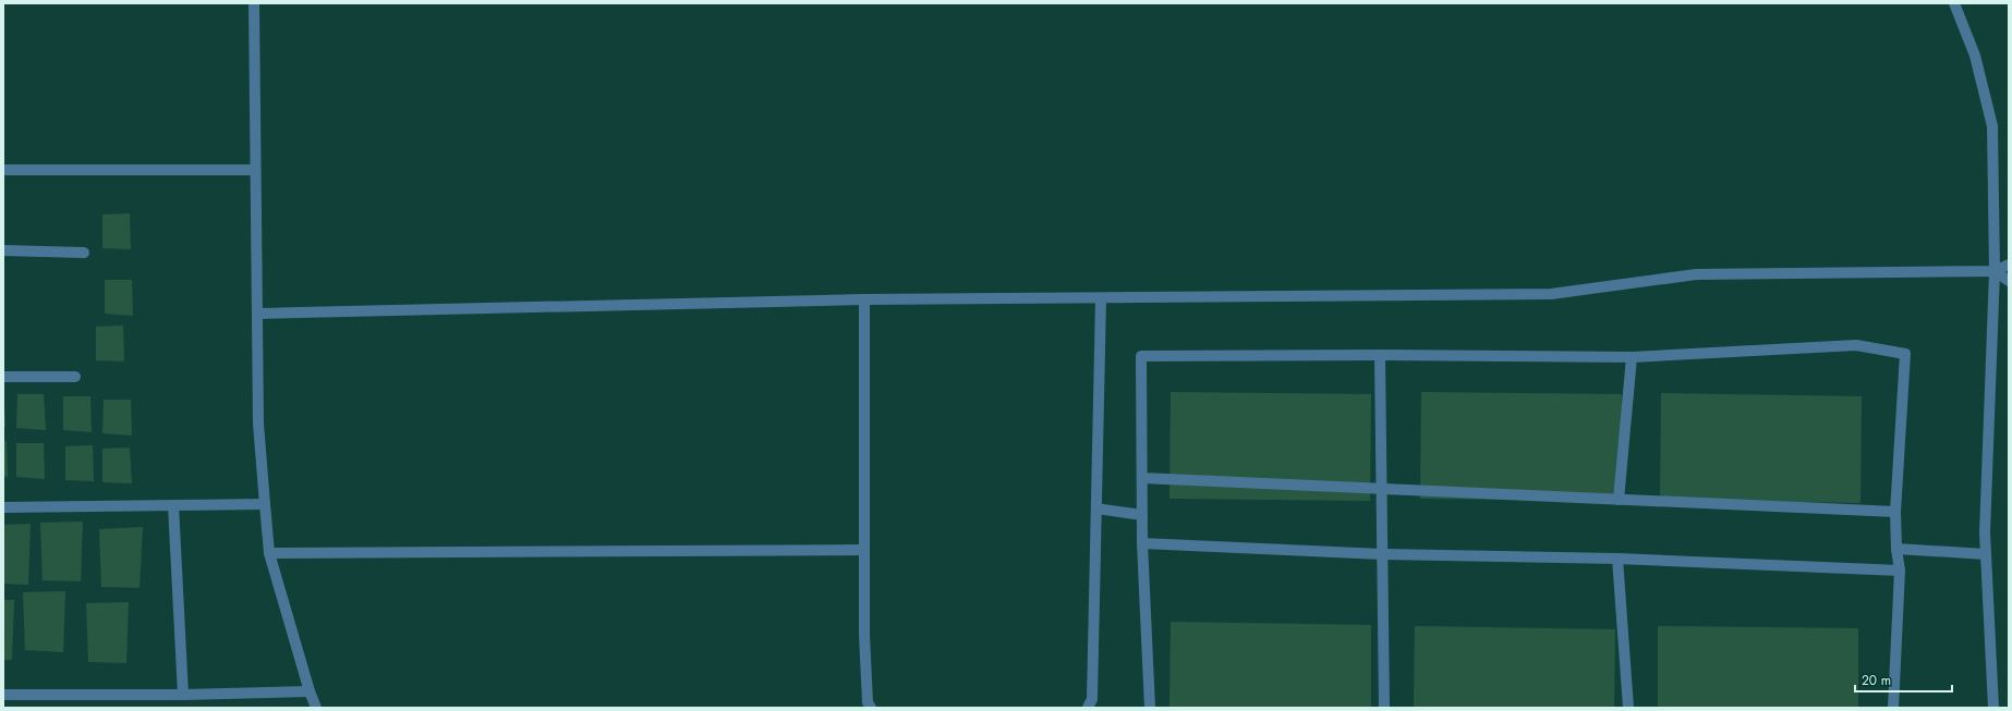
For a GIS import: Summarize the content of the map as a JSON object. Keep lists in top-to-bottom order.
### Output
{
  "scale_bar": "20 m"
}
